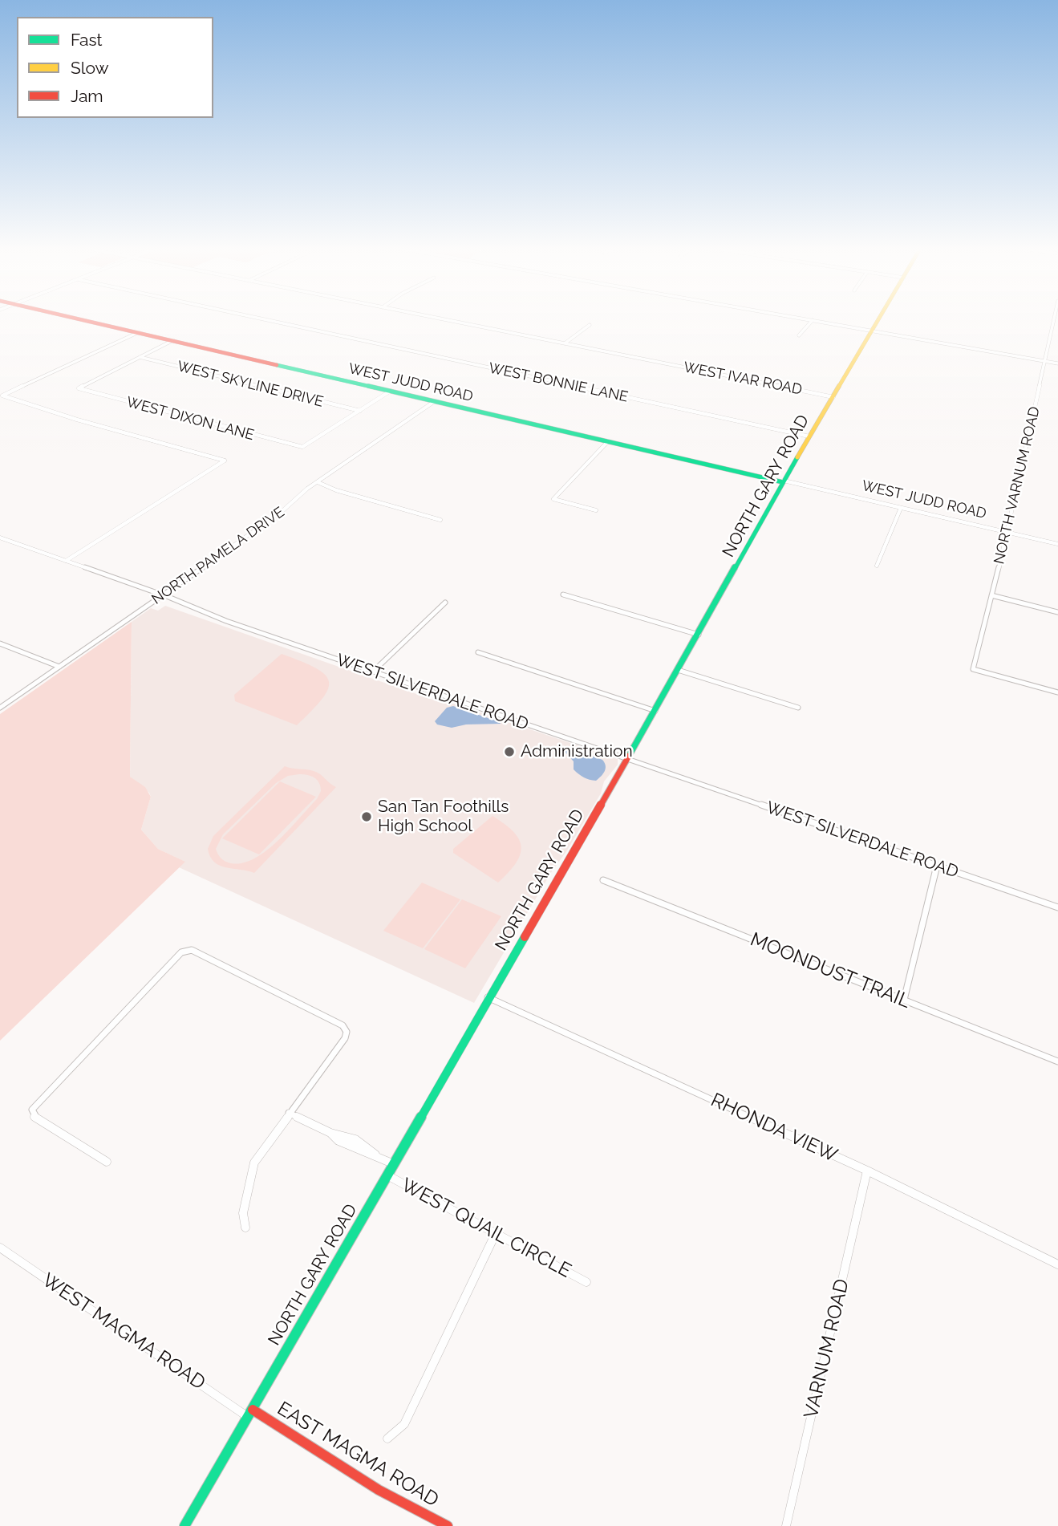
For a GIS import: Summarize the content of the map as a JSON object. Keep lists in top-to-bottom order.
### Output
{
  "streets": {
    "street": [
      "WEST IVAR ROAD",
      "WEST JUDD ROAD",
      "WEST BONNIE LANE",
      "WEST SKYLINE DRIVE",
      "WEST DIXON LANE",
      "NORTH VARNUM ROAD",
      "NORTH GARY ROAD",
      "NORTH PAMELA DRIVE",
      "WEST SILVERDALE ROAD",
      "MOONDUST TRAIL",
      "RHONDA VIEW",
      "WEST QUAIL CIRCLE",
      "WEST MAGMA ROAD",
      "VARNUM ROAD",
      "EAST MAGMA ROAD"
    ]
  },
  "crossings": [
    ["WEST IVAR ROAD", "NORTH GARY ROAD"],
    ["WEST JUDD ROAD", "NORTH VARNUM ROAD"],
    ["WEST JUDD ROAD", "NORTH GARY ROAD"],
    ["WEST JUDD ROAD", "NORTH PAMELA DRIVE"],
    ["WEST BONNIE LANE", "NORTH GARY ROAD"],
    ["WEST SKYLINE DRIVE", "WEST DIXON LANE"],
    ["NORTH GARY ROAD", "WEST SILVERDALE ROAD"],
    ["NORTH GARY ROAD", "RHONDA VIEW"],
    ["NORTH GARY ROAD", "WEST QUAIL CIRCLE"],
    ["NORTH GARY ROAD", "WEST MAGMA ROAD"],
    ["NORTH GARY ROAD", "EAST MAGMA ROAD"],
    ["NORTH PAMELA DRIVE", "WEST SILVERDALE ROAD"],
    ["RHONDA VIEW", "VARNUM ROAD"],
    ["WEST MAGMA ROAD", "EAST MAGMA ROAD"]
  ],
  "places": ["Administration", "San Tan Foothills High School"],
  "legend": ["Fast", "Slow", "Jam"]
}
